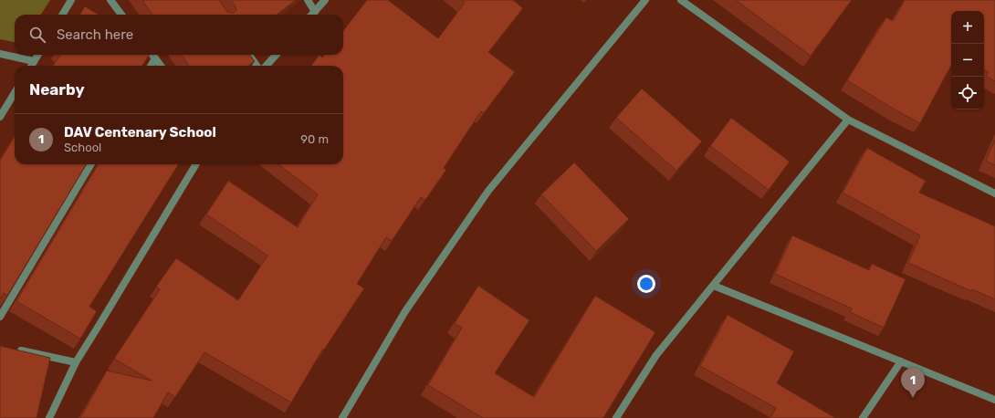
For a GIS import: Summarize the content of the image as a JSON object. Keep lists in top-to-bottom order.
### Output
{
  "page": {
    "map_buttons": ["+", "−"],
    "search": "Search here",
    "heading": "Nearby",
    "list": [
      {
        "mark": "1",
        "name": "DAV Centenary School",
        "note": "School",
        "value": "90 m"
      }
    ],
    "pins": "1"
  }
}
